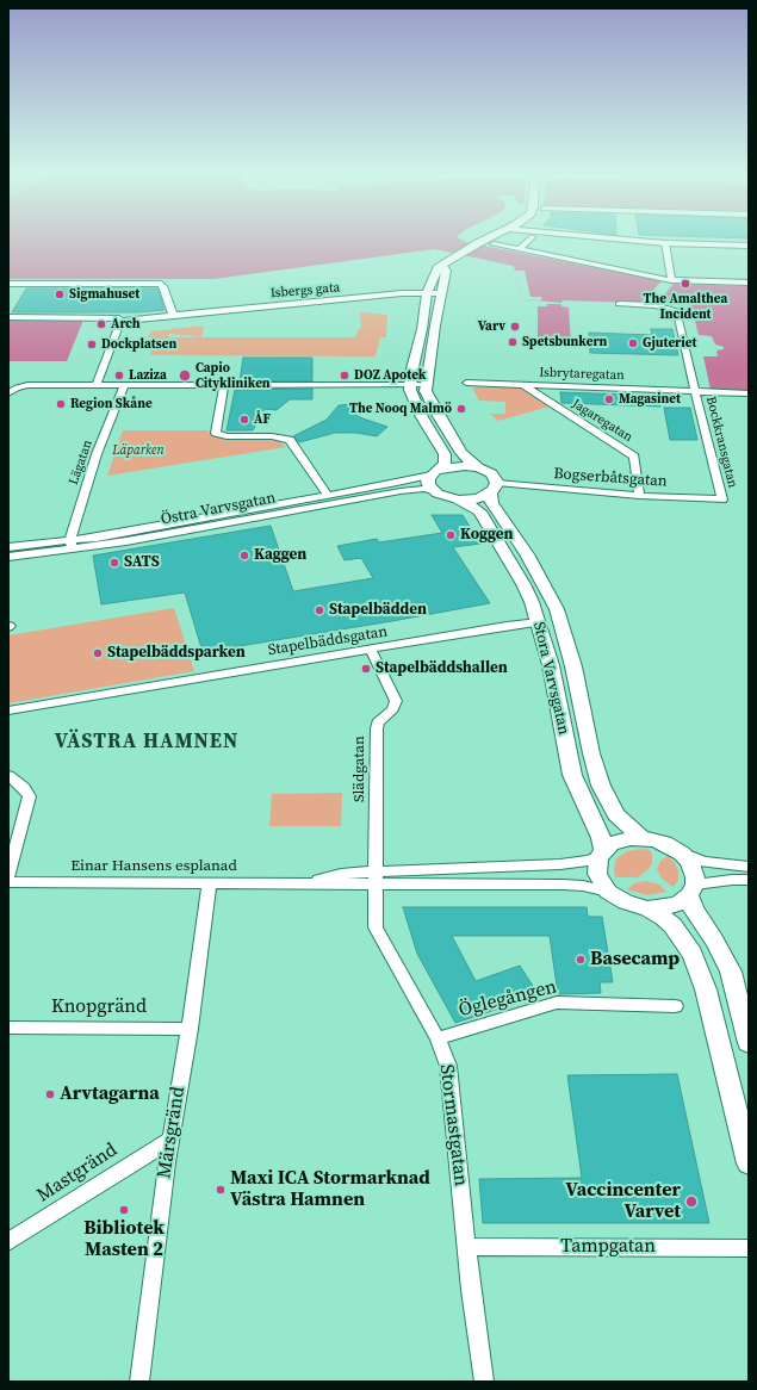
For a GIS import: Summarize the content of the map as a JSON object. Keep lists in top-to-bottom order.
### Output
{
  "streets": {
    "street": [
      "Isbergs gata",
      "Isbrytaregatan",
      "Jagaregatan",
      "Bockkransgatan",
      "Lägatan",
      "Bogserbåtsgatan",
      "Östra Varvsgatan",
      "Stapelbäddsgatan",
      "Stora Varvsgatan",
      "Slädgatan",
      "Einar Hansens esplanad",
      "Öglegången",
      "Knopgränd",
      "Stormastgatan",
      "Märsgränd",
      "Mastgränd",
      "Tampgatan"
    ]
  },
  "crossings": [
    ["Isbergs gata", "Stora Varvsgatan"],
    ["Isbrytaregatan", "Jagaregatan"],
    ["Isbrytaregatan", "Bockkransgatan"],
    ["Jagaregatan", "Bogserbåtsgatan"],
    ["Bockkransgatan", "Bogserbåtsgatan"],
    ["Lägatan", "Östra Varvsgatan"],
    ["Bogserbåtsgatan", "Stora Varvsgatan"],
    ["Östra Varvsgatan", "Stora Varvsgatan"],
    ["Stapelbäddsgatan", "Stora Varvsgatan"],
    ["Stapelbäddsgatan", "Slädgatan"],
    ["Stora Varvsgatan", "Einar Hansens esplanad"],
    ["Slädgatan", "Einar Hansens esplanad"],
    ["Slädgatan", "Stormastgatan"],
    ["Einar Hansens esplanad", "Stormastgatan"],
    ["Einar Hansens esplanad", "Märsgränd"],
    ["Öglegången", "Stormastgatan"],
    ["Knopgränd", "Märsgränd"],
    ["Stormastgatan", "Tampgatan"],
    ["Märsgränd", "Mastgränd"]
  ],
  "districts": ["VÄSTRA HAMNEN"],
  "parks": ["Läparken"],
  "places": [
    "The Amalthea Incident",
    "Sigmahuset",
    "Arch",
    "Varv",
    "Spetsbunkern",
    "Gjuteriet",
    "Dockplatsen",
    "Laziza",
    "Capio Citykliniken",
    "DOZ Apotek",
    "Magasinet",
    "Region Skåne",
    "The Nooq Malmö",
    "ÅF",
    "Koggen",
    "Kaggen",
    "SATS",
    "Stapelbädden",
    "Stapelbäddsparken",
    "Stapelbäddshallen",
    "Basecamp",
    "Arvtagarna",
    "Maxi ICA Stormarknad Västra Hamnen",
    "Vaccincenter Varvet",
    "Bibliotek Masten 2"
  ]
}
